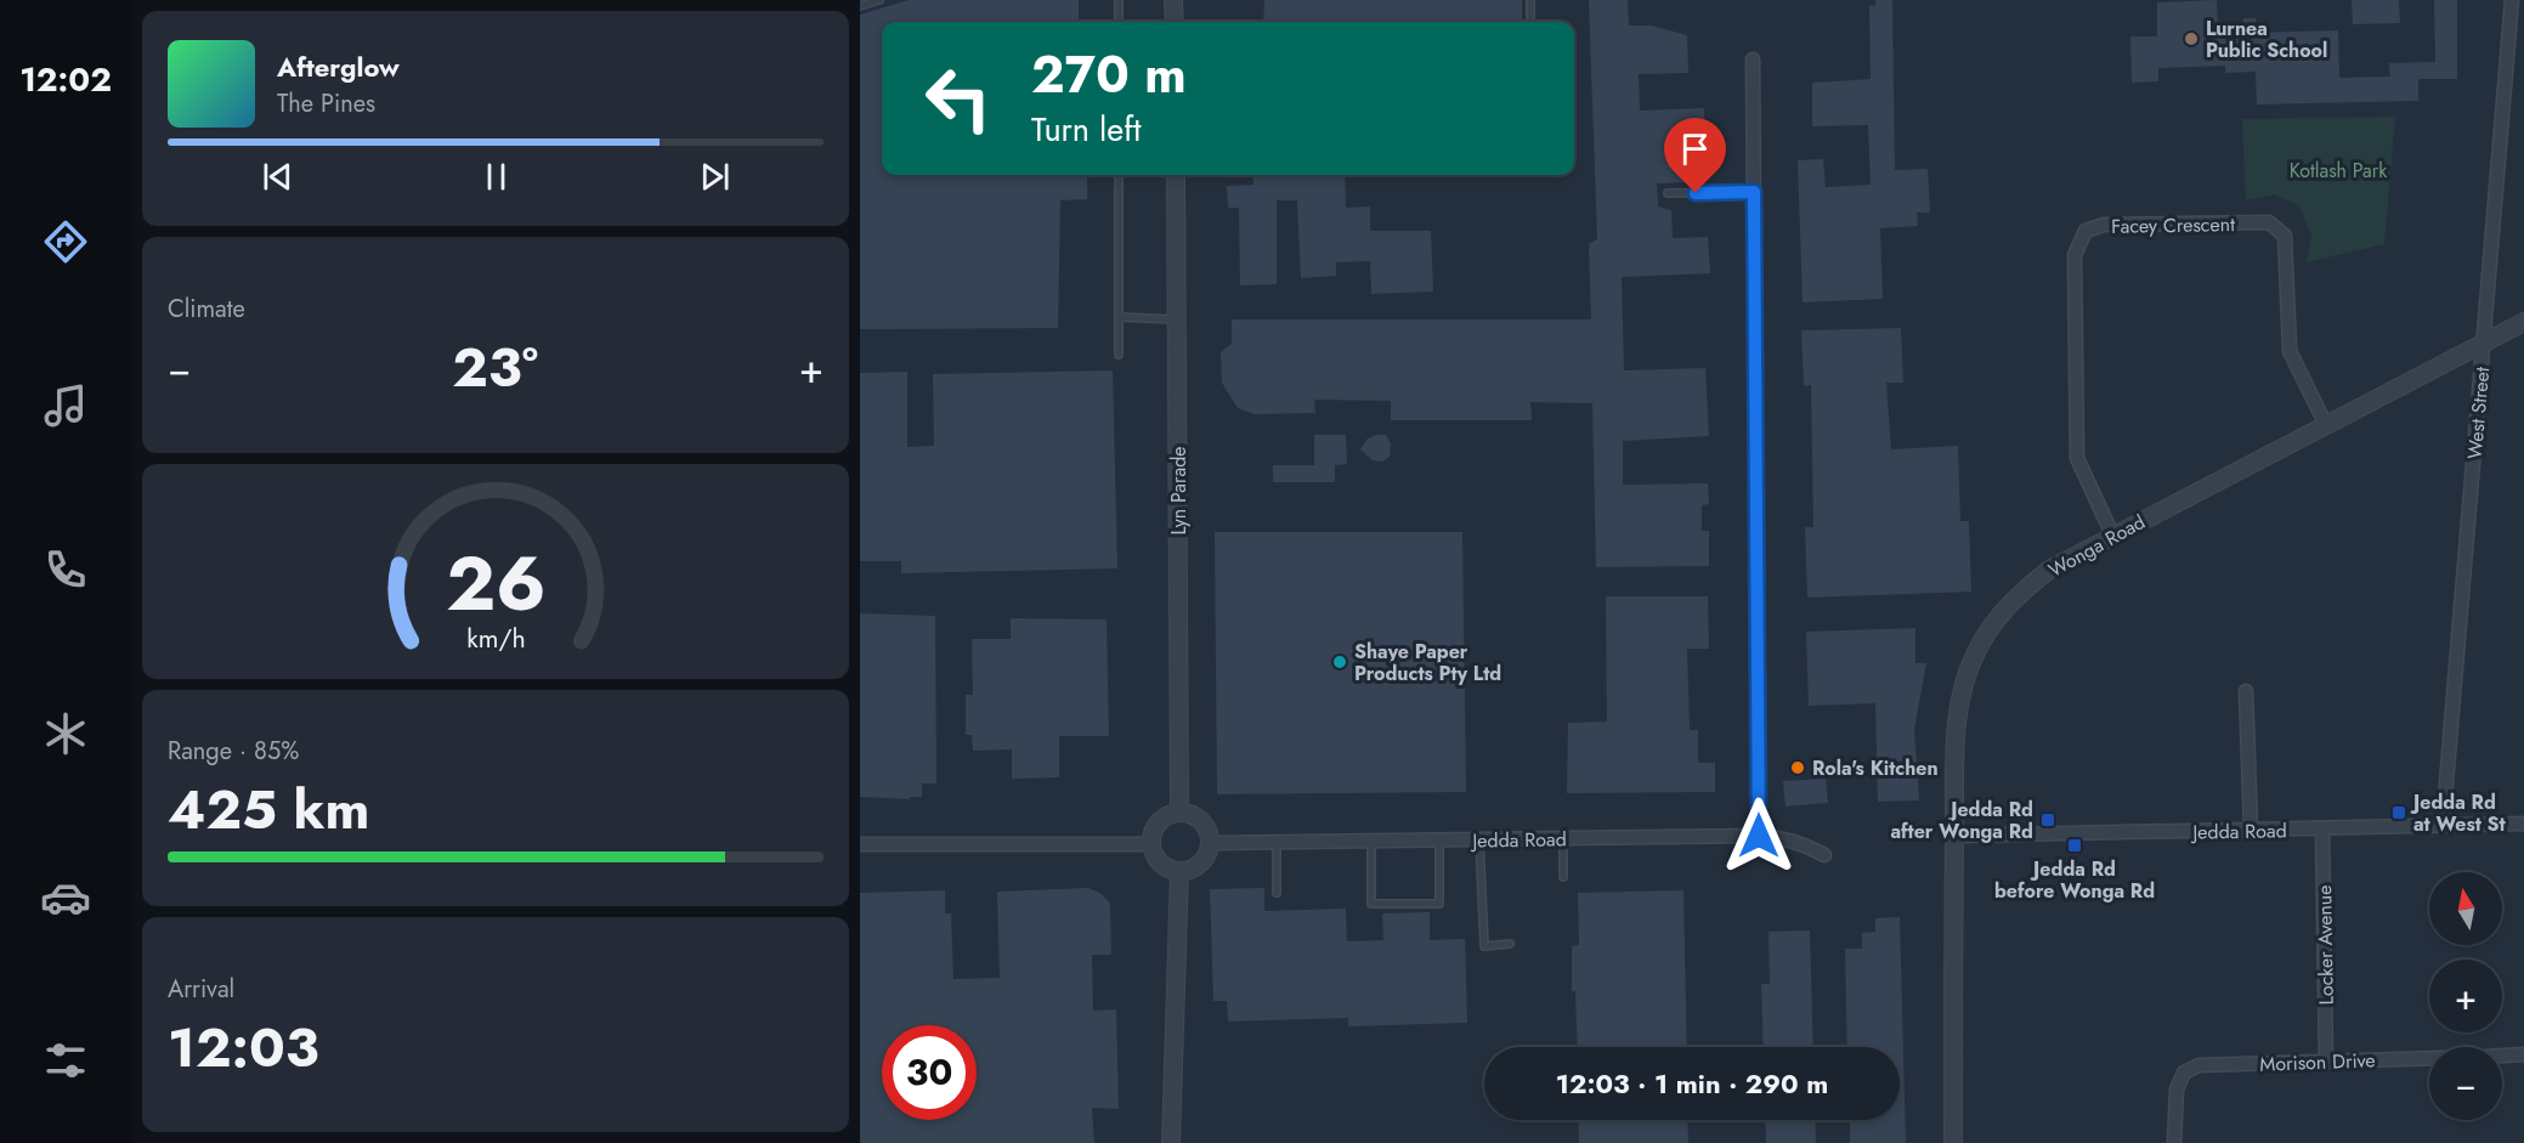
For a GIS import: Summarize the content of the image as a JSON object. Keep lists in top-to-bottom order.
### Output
{
  "streets": {
    "street": [
      "Facey Crescent",
      "West Street",
      "Lyn Parade",
      "Wonga Road",
      "Jedda Road",
      "Locker Avenue",
      "Morison Drive"
    ]
  },
  "crossings": [
    ["Facey Crescent", "Wonga Road"],
    ["West Street", "Wonga Road"],
    ["West Street", "Jedda Road"],
    ["Lyn Parade", "Jedda Road"],
    ["Wonga Road", "Jedda Road"],
    ["Jedda Road", "Locker Avenue"],
    ["Locker Avenue", "Morison Drive"]
  ],
  "parks": ["Kotlash Park"],
  "places": {
    "other": ["Lurnea Public School", "Shaye Paper Products Pty Ltd", "Rola's Kitchen"],
    "transit": ["Jedda Rd at West St", "Jedda Rd after Wonga Rd", "Jedda Rd before Wonga Rd"]
  },
  "north": "top",
  "page": {
    "tabs": "12:02",
    "turn": ["270 m", "Turn left"],
    "song": ["Afterglow", "The Pines"],
    "tile": [
      "Climate",
      ["Range · 85%", "425 km"],
      ["Arrival", "12:03"]
    ],
    "heat": ["−", "23°", "+"],
    "map_buttons": ["+", "−"],
    "limit": "30",
    "trip": "12:03 · 1 min · 290 m",
    "gauge": ["26", "km/h"]
  }
}
